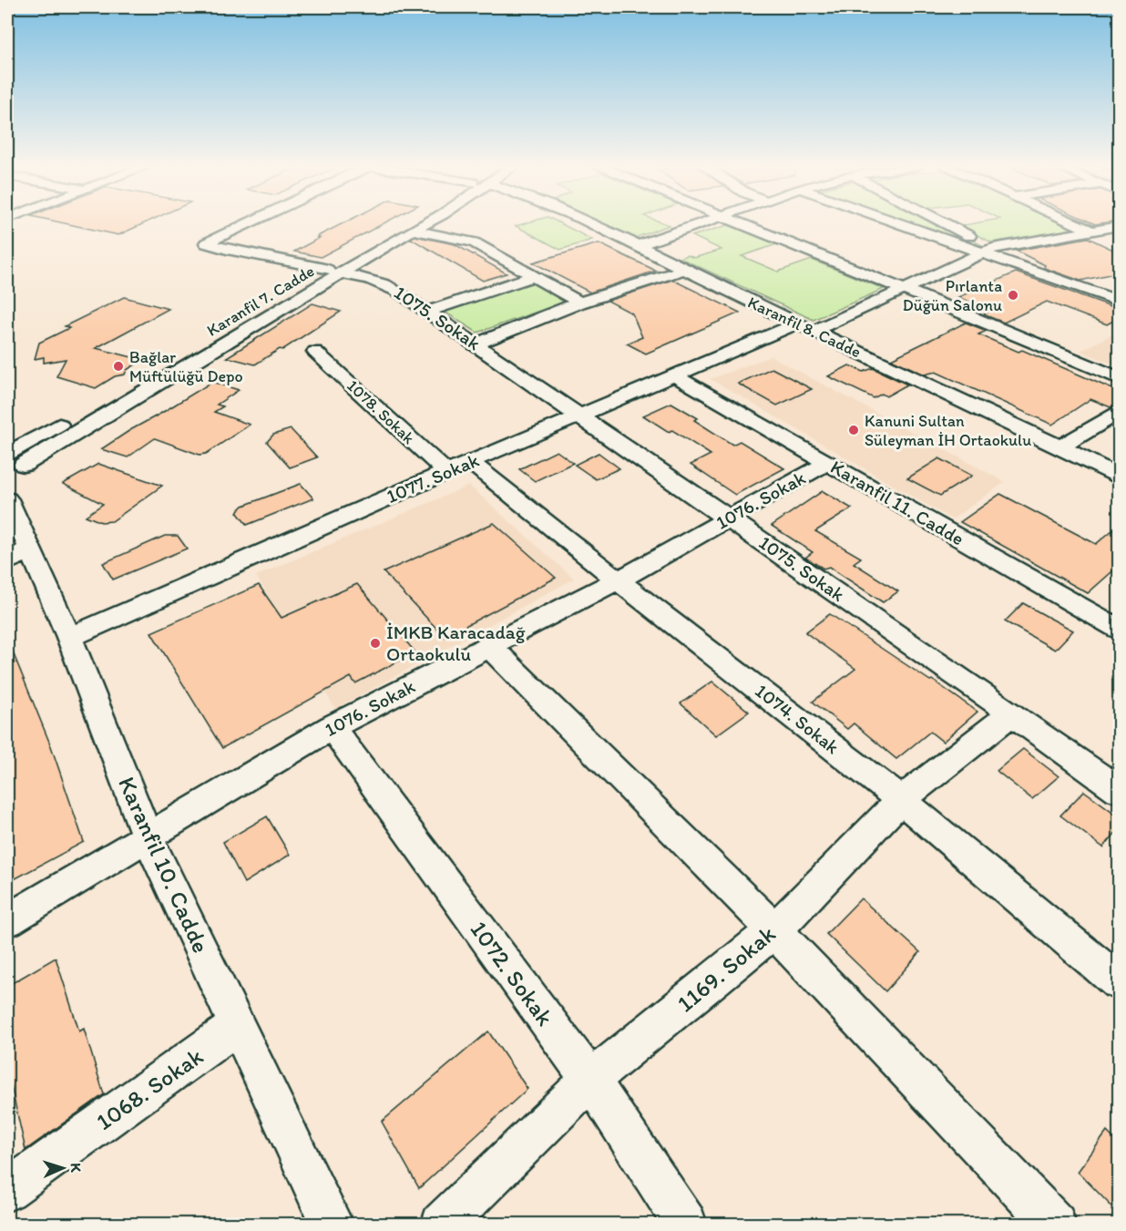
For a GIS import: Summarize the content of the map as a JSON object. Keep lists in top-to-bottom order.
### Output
{
  "streets": {
    "street": [
      "Karanfil 7. Cadde",
      "1075. Sokak",
      "Karanfil 8. Cadde",
      "1078. Sokak",
      "1077. Sokak",
      "1076. Sokak",
      "Karanfil 11. Cadde",
      "1074. Sokak",
      "Karanfil 10. Cadde",
      "1169. Sokak",
      "1072. Sokak",
      "1068. Sokak"
    ]
  },
  "crossings": [
    ["Karanfil 7. Cadde", "1075. Sokak"],
    ["1075. Sokak", "1077. Sokak"],
    ["1075. Sokak", "1076. Sokak"],
    ["1075. Sokak", "1169. Sokak"],
    ["Karanfil 8. Cadde", "1077. Sokak"],
    ["1078. Sokak", "1077. Sokak"],
    ["1078. Sokak", "1074. Sokak"],
    ["1077. Sokak", "Karanfil 11. Cadde"],
    ["1077. Sokak", "1074. Sokak"],
    ["1077. Sokak", "Karanfil 10. Cadde"],
    ["1076. Sokak", "Karanfil 11. Cadde"],
    ["1076. Sokak", "1074. Sokak"],
    ["1076. Sokak", "Karanfil 10. Cadde"],
    ["1076. Sokak", "1072. Sokak"],
    ["1074. Sokak", "1169. Sokak"],
    ["Karanfil 10. Cadde", "1068. Sokak"],
    ["1169. Sokak", "1072. Sokak"]
  ],
  "places": [
    "Pırlanta Düğün Salonu",
    "Bağlar Müftülüğü Depo",
    "Kanuni Sultan Süleyman İH Ortaokulu",
    "İMKB Karacadağ Ortaokulu"
  ],
  "north": "right"
}
